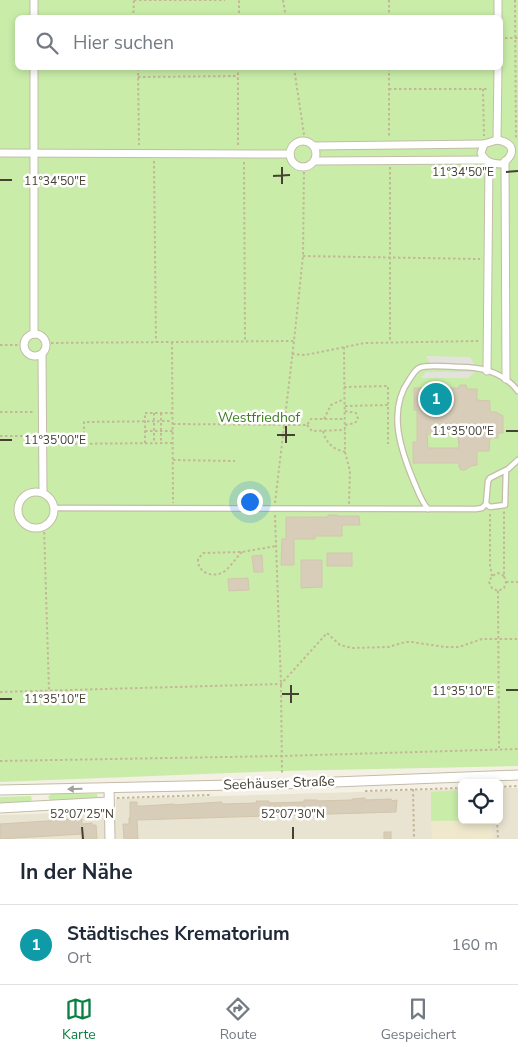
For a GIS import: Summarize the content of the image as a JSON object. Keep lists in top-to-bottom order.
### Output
{
  "streets": {
    "street": ["Seehäuser Straße"]
  },
  "parks": ["Westfriedhof"],
  "page": {
    "search": "Hier suchen",
    "pins": "1",
    "heading": "In der Nähe",
    "list": [
      {
        "mark": "1",
        "name": "Städtisches Krematorium",
        "note": "Ort",
        "value": "160 m"
      }
    ],
    "nav": ["Karte", "Route", "Gespeichert"]
  },
  "coordinates": [
    "11°34'50\"E",
    "11°35'00\"E",
    "11°35'10\"E",
    "52°07'25\"N",
    "52°07'30\"N"
  ]
}
